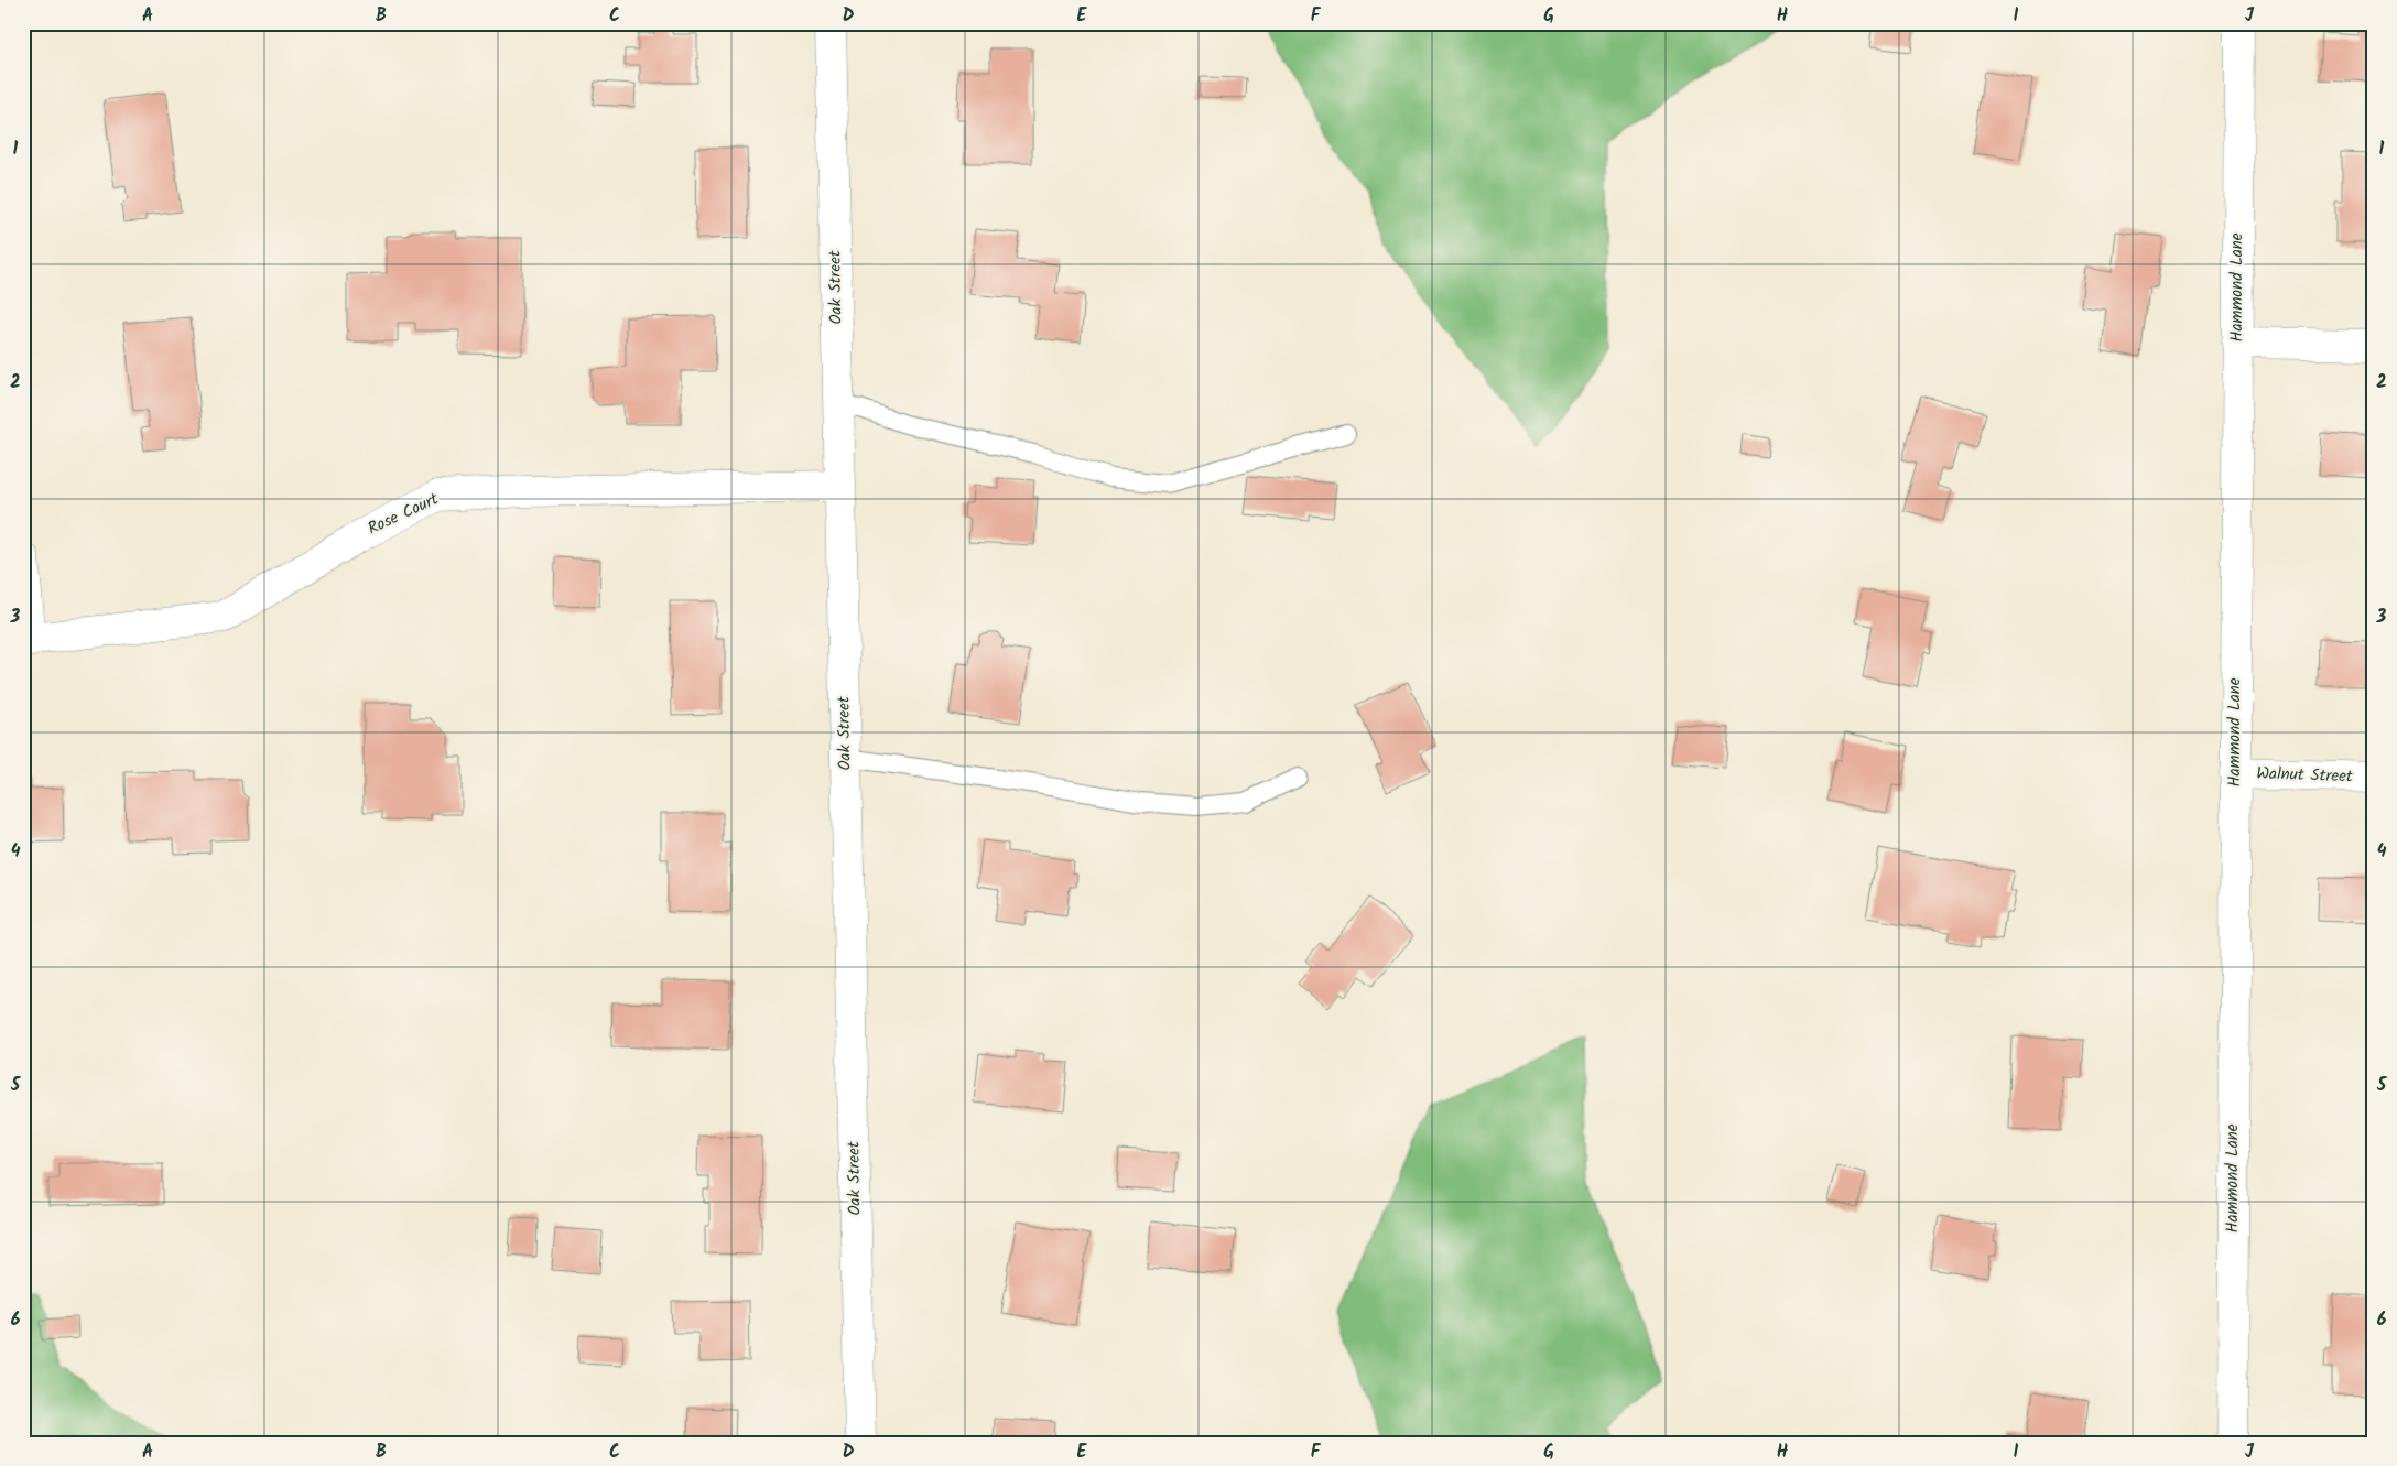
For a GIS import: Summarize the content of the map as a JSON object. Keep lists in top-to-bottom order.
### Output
{
  "streets": {
    "street": [
      "Oak Street",
      "Hammond Lane",
      "Rose Court",
      "Walnut Street"
    ]
  },
  "crossings": [
    ["Oak Street", "Rose Court"],
    ["Hammond Lane", "Walnut Street"]
  ],
  "grid": {
    "columns": [
      "A",
      "B",
      "C",
      "D",
      "E",
      "F",
      "G",
      "H",
      "I",
      "J"
    ],
    "rows": [
      "1",
      "2",
      "3",
      "4",
      "5",
      "6"
    ]
  }
}
